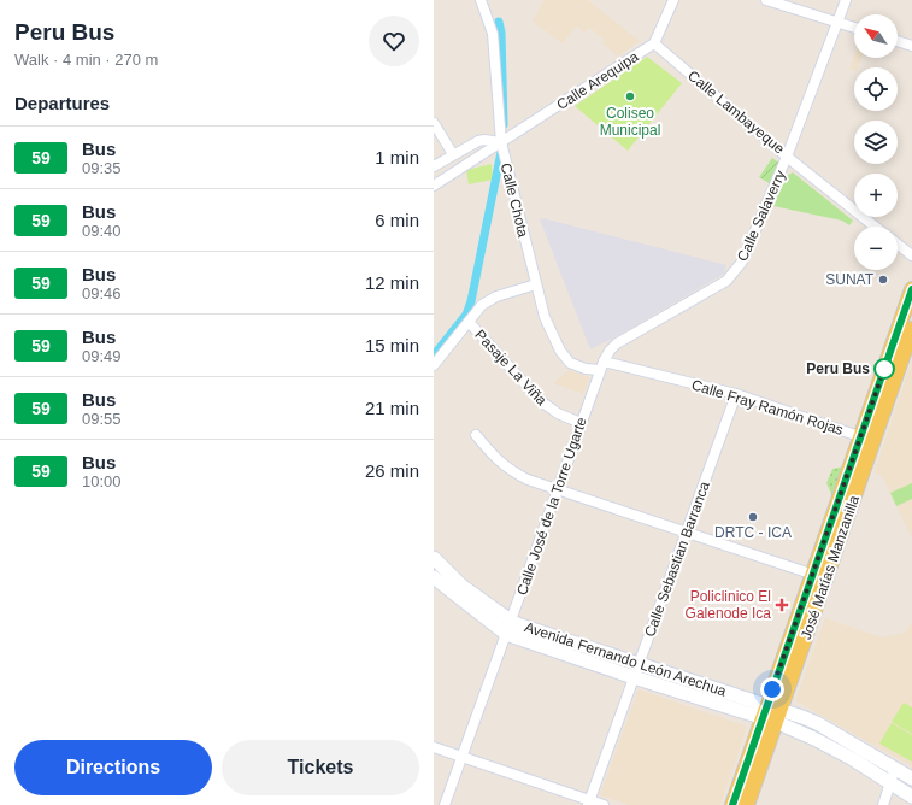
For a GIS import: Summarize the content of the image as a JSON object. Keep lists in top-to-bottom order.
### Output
{
  "streets": {
    "main road": ["José Matías Manzanilla", "Avenida Fernando León Arechua"],
    "street": [
      "Calle Arequipa",
      "Calle Lambayeque",
      "Calle Chota",
      "Calle Salaverry",
      "Pasaje La Viña",
      "Calle Fray Ramón Rojas",
      "Calle José de la Torre Ugarte",
      "Calle Sebastian Barranca"
    ]
  },
  "crossings": [
    ["Calle Arequipa", "Calle Lambayeque"],
    ["Calle Arequipa", "Calle Chota"],
    ["Calle Lambayeque", "Calle Salaverry"],
    ["Calle Chota", "Calle Salaverry"],
    ["Calle Chota", "Calle Fray Ramón Rojas"],
    ["Calle Chota", "Calle José de la Torre Ugarte"],
    ["Calle Salaverry", "Calle Fray Ramón Rojas"],
    ["Calle Salaverry", "Calle José de la Torre Ugarte"],
    ["Pasaje La Viña", "Calle José de la Torre Ugarte"],
    ["Calle Fray Ramón Rojas", "Calle José de la Torre Ugarte"],
    ["Calle Fray Ramón Rojas", "Calle Sebastian Barranca"],
    ["Calle Fray Ramón Rojas", "José Matías Manzanilla"],
    ["Calle José de la Torre Ugarte", "Avenida Fernando León Arechua"],
    ["Calle Sebastian Barranca", "Avenida Fernando León Arechua"],
    ["José Matías Manzanilla", "Avenida Fernando León Arechua"]
  ],
  "places": {
    "other": [
      "Coliseo Municipal",
      "SUNAT",
      "Peru Bus",
      "DRTC - ICA"
    ],
    "health": ["Policlinico El Galenode Ica"]
  },
  "lines": ["bus line 59"],
  "north": "top left",
  "page": {
    "heading": [
      ["Peru Bus", "Walk · 4 min · 270 m"],
      "Departures"
    ],
    "map_buttons": ["+", "−"],
    "list": [
      {
        "mark": "59",
        "name": "Bus",
        "note": "09:35",
        "value": "1 min"
      },
      {
        "mark": "59",
        "name": "Bus",
        "note": "09:40",
        "value": "6 min"
      },
      {
        "mark": "59",
        "name": "Bus",
        "note": "09:46",
        "value": "12 min"
      },
      {
        "mark": "59",
        "name": "Bus",
        "note": "09:49",
        "value": "15 min"
      },
      {
        "mark": "59",
        "name": "Bus",
        "note": "09:55",
        "value": "21 min"
      },
      {
        "mark": "59",
        "name": "Bus",
        "note": "10:00",
        "value": "26 min"
      }
    ],
    "buttons": ["Directions", "Tickets"]
  }
}
